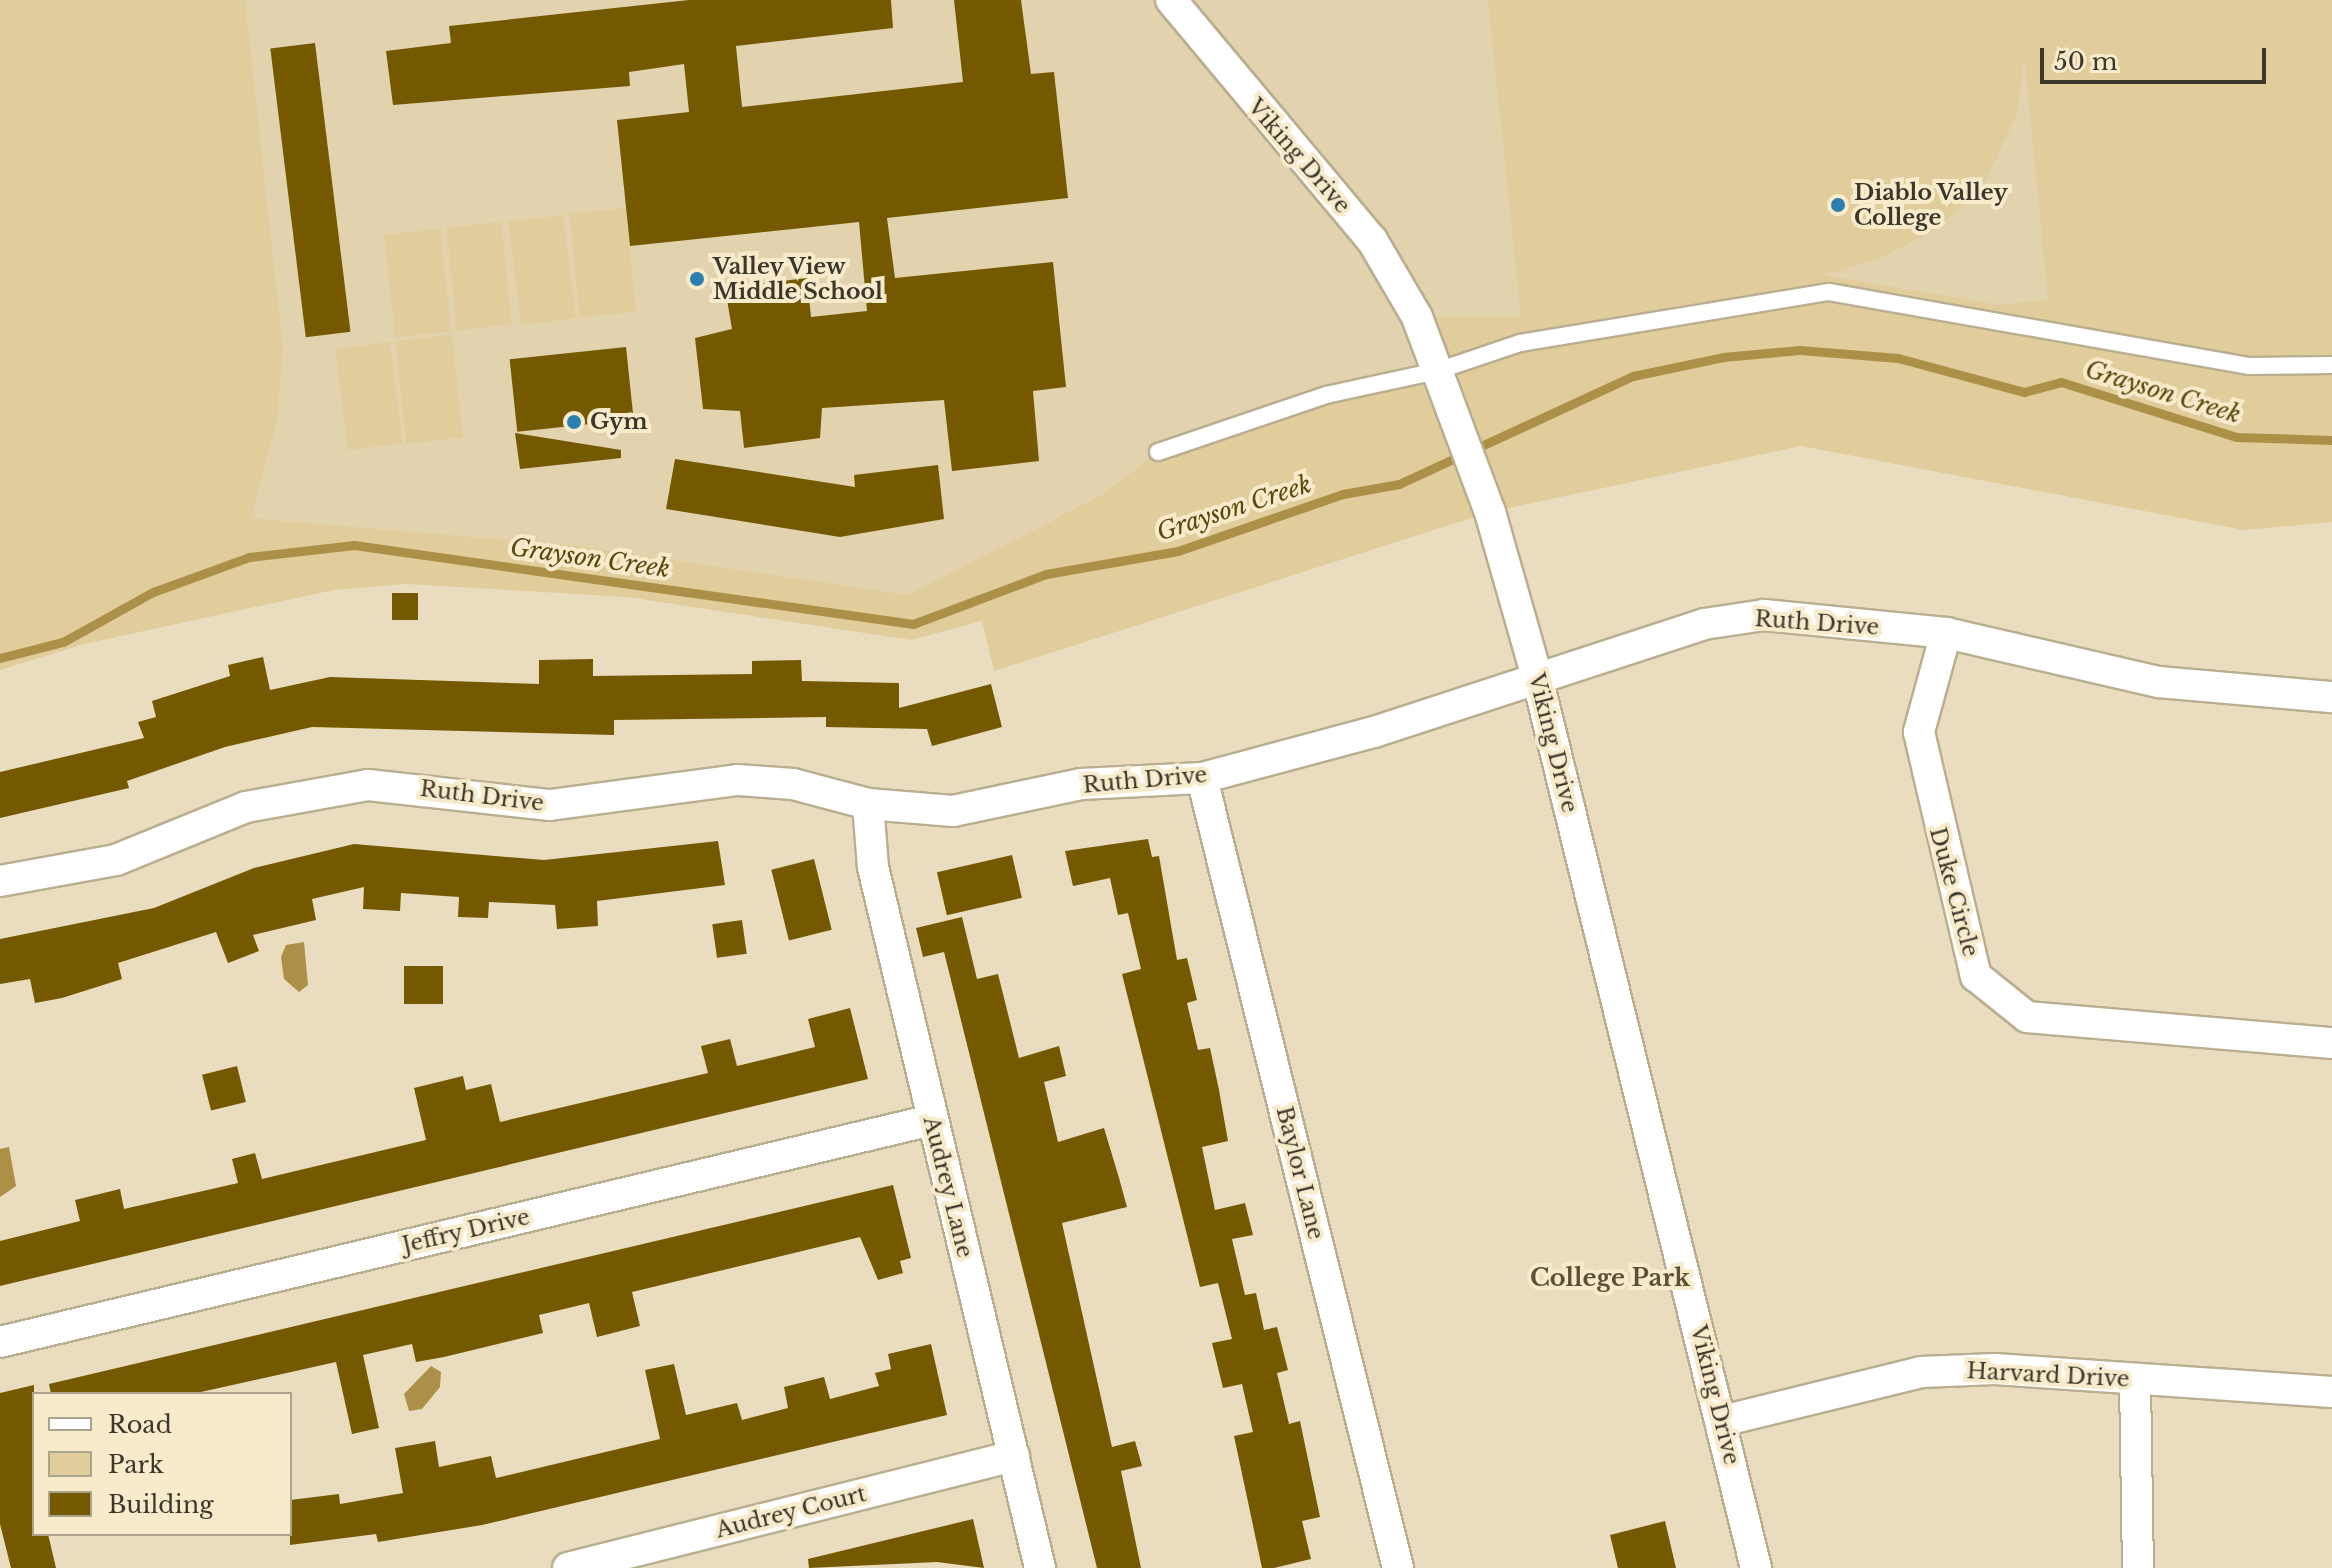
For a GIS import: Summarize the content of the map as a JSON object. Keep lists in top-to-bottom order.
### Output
{
  "streets": {
    "street": [
      "Viking Drive",
      "Ruth Drive",
      "Duke Circle",
      "Baylor Lane",
      "Audrey Lane",
      "Jeffry Drive",
      "Harvard Drive",
      "Audrey Court"
    ]
  },
  "crossings": [
    ["Viking Drive", "Ruth Drive"],
    ["Viking Drive", "Harvard Drive"],
    ["Ruth Drive", "Duke Circle"],
    ["Ruth Drive", "Baylor Lane"],
    ["Ruth Drive", "Audrey Lane"],
    ["Audrey Lane", "Jeffry Drive"],
    ["Audrey Lane", "Audrey Court"]
  ],
  "districts": ["College Park"],
  "water": ["Grayson Creek"],
  "places": ["Diablo Valley College", "Valley View Middle School", "Gym"],
  "legend": ["Road", "Park", "Building"],
  "scale_bar": "50 m"
}
